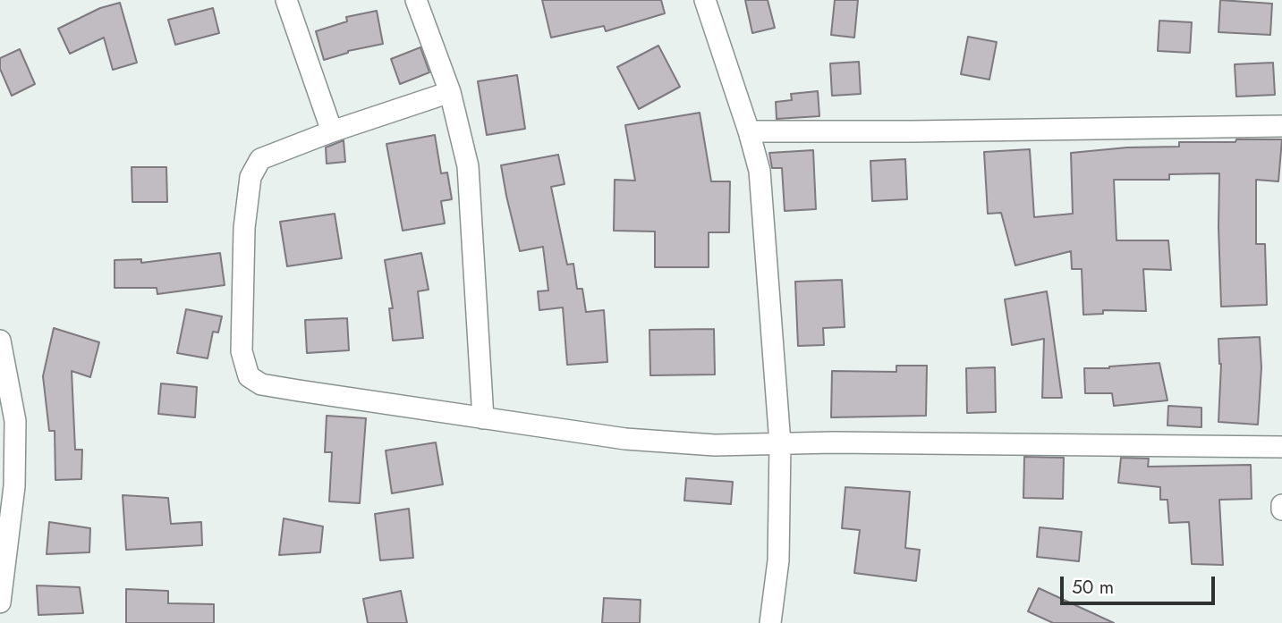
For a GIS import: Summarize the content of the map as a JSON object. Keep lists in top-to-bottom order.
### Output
{
  "scale_bar": "50 m"
}
